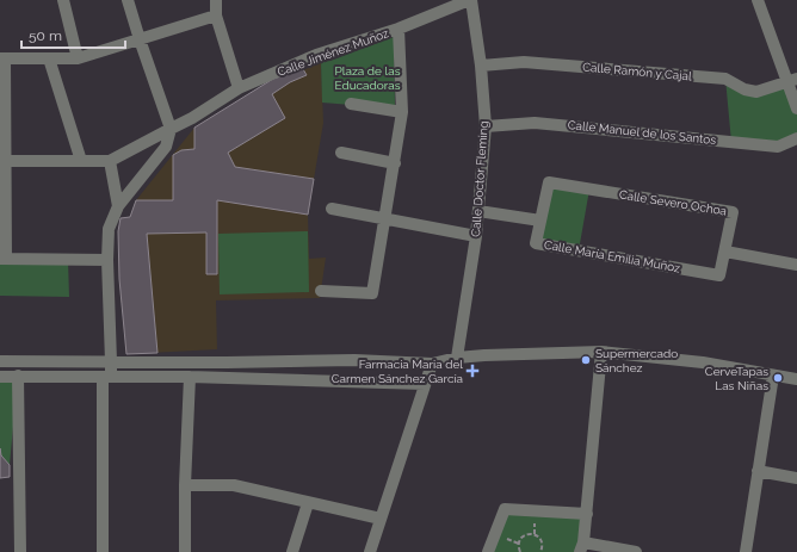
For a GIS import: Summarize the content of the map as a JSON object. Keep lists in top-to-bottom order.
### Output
{
  "streets": {
    "street": [
      "Calle Jiménez Muñoz",
      "Calle Ramón y Cajal",
      "Calle Manuel de los Santos",
      "Calle Doctor Fleming",
      "Calle Severo Ochoa",
      "Calle María Emilia Muñoz"
    ]
  },
  "crossings": [
    ["Calle Jiménez Muñoz", "Calle Doctor Fleming"],
    ["Calle Ramón y Cajal", "Calle Doctor Fleming"],
    ["Calle Manuel de los Santos", "Calle Doctor Fleming"],
    ["Calle Severo Ochoa", "Calle María Emilia Muñoz"]
  ],
  "parks": ["Plaza de las Educadoras"],
  "places": {
    "other": ["Supermercado Sánchez", "CerveTapas Las Niñas"],
    "health": ["Farmacia Maria del Carmen Sánchez García"]
  },
  "scale_bar": "50 m"
}
